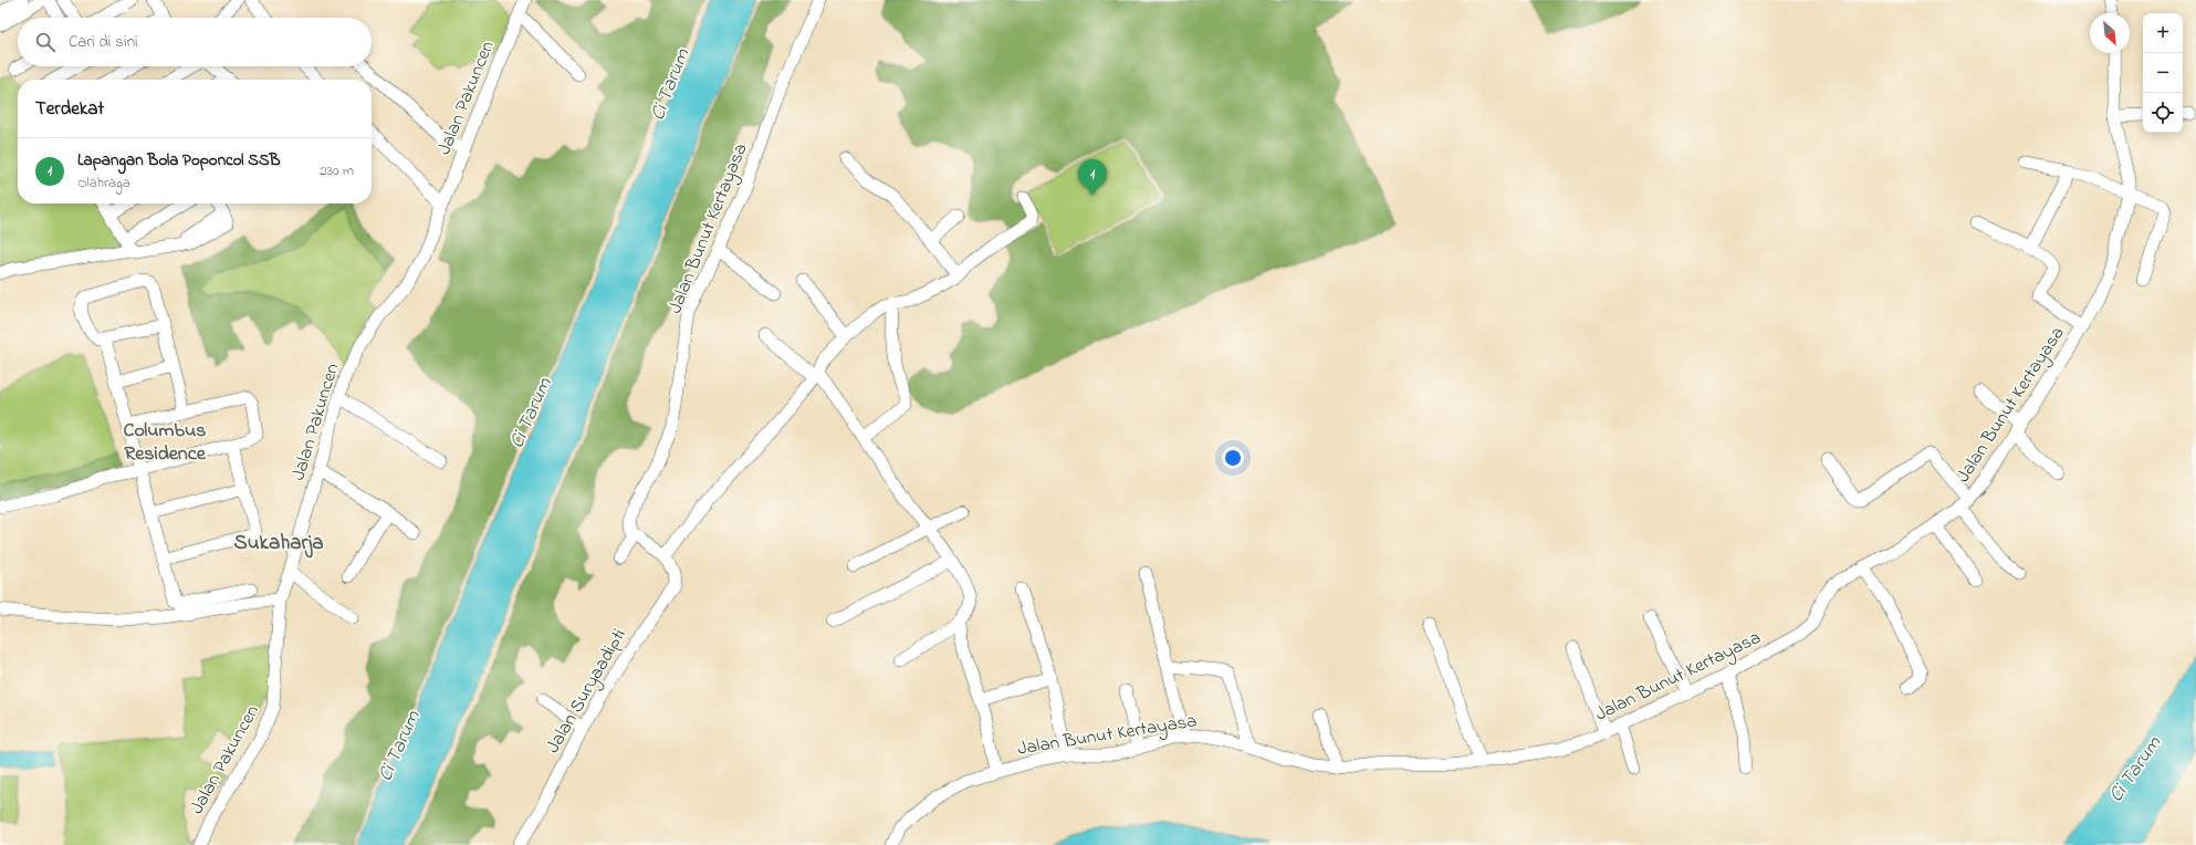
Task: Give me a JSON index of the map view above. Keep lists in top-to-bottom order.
{
  "streets": {
    "street": ["Jalan Pakuncen", "Jalan Bunut Kertayasa", "Jalan Suryaadipti"]
  },
  "districts": ["Columbus Residence", "Sukaharja"],
  "water": ["Ci Tarum"],
  "north": "bottom right",
  "page": {
    "map_buttons": ["+", "−"],
    "search": "Cari di sini",
    "heading": "Terdekat",
    "list": [
      {
        "mark": "1",
        "name": "Lapangan Bola Poponcol SSB",
        "note": "Olahraga",
        "value": "230 m"
      }
    ],
    "pins": "1"
  }
}
